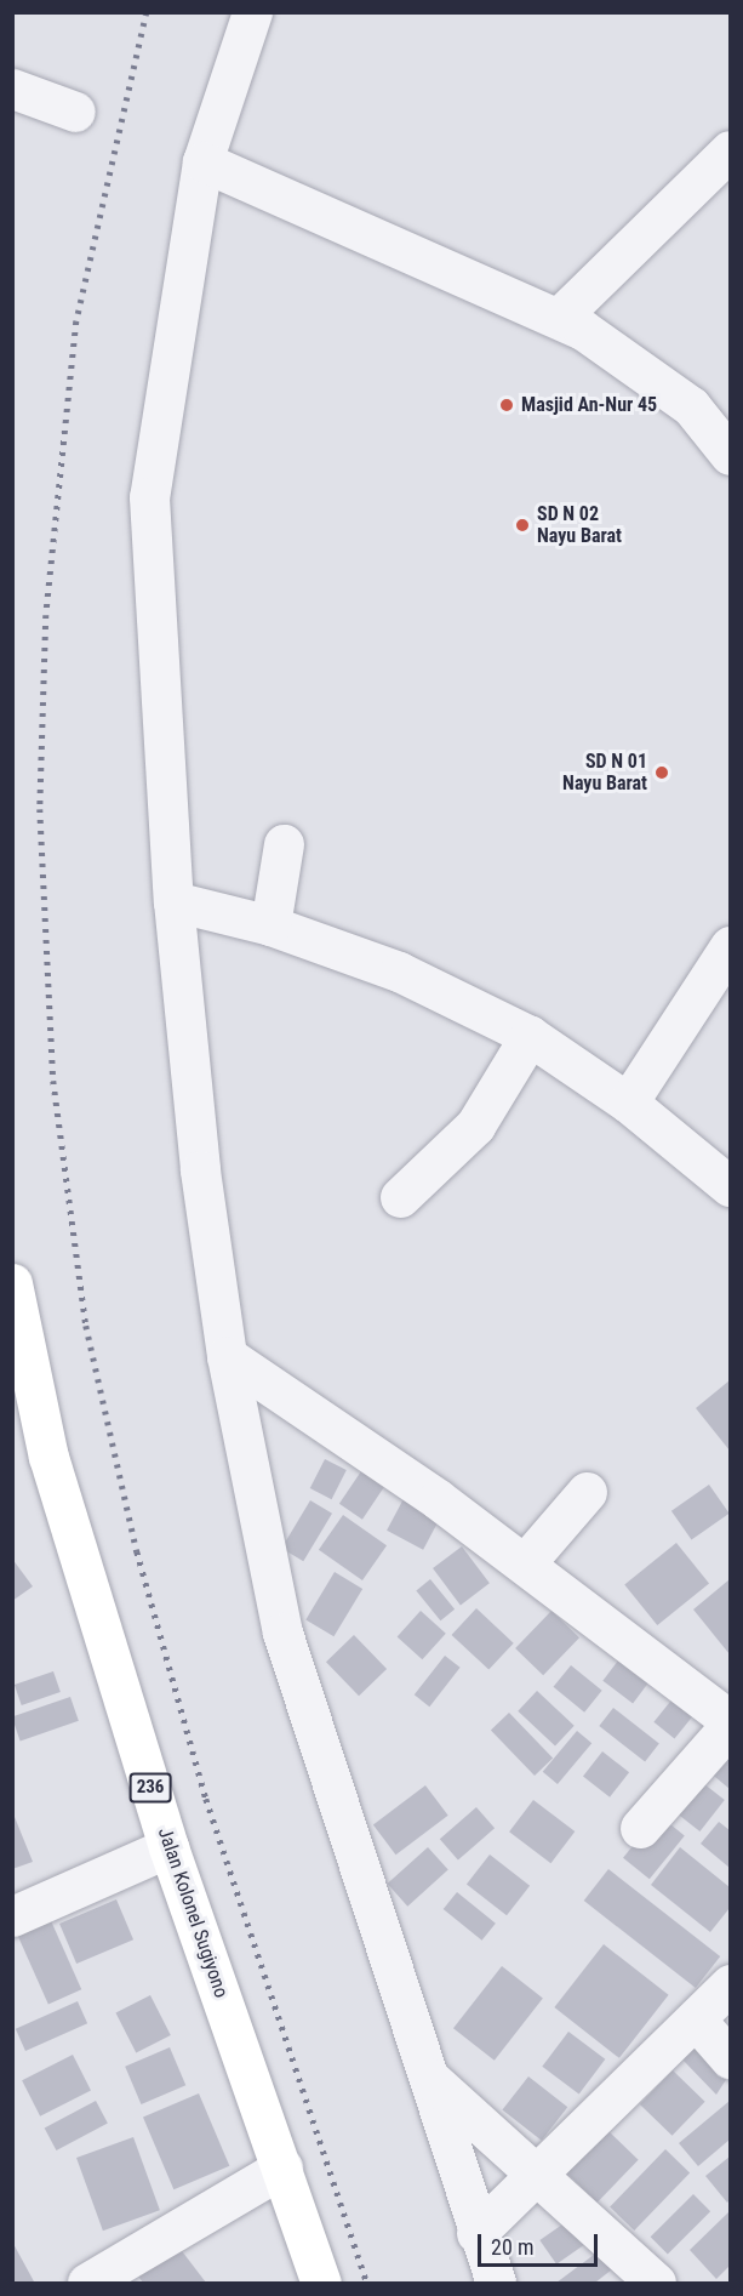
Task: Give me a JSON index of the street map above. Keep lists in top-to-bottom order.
{
  "streets": {
    "main road": ["236", "Jalan Kolonel Sugiyono"]
  },
  "places": ["Masjid An-Nur 45", "SD N 02 Nayu Barat", "SD N 01 Nayu Barat"],
  "scale_bar": "20 m"
}
